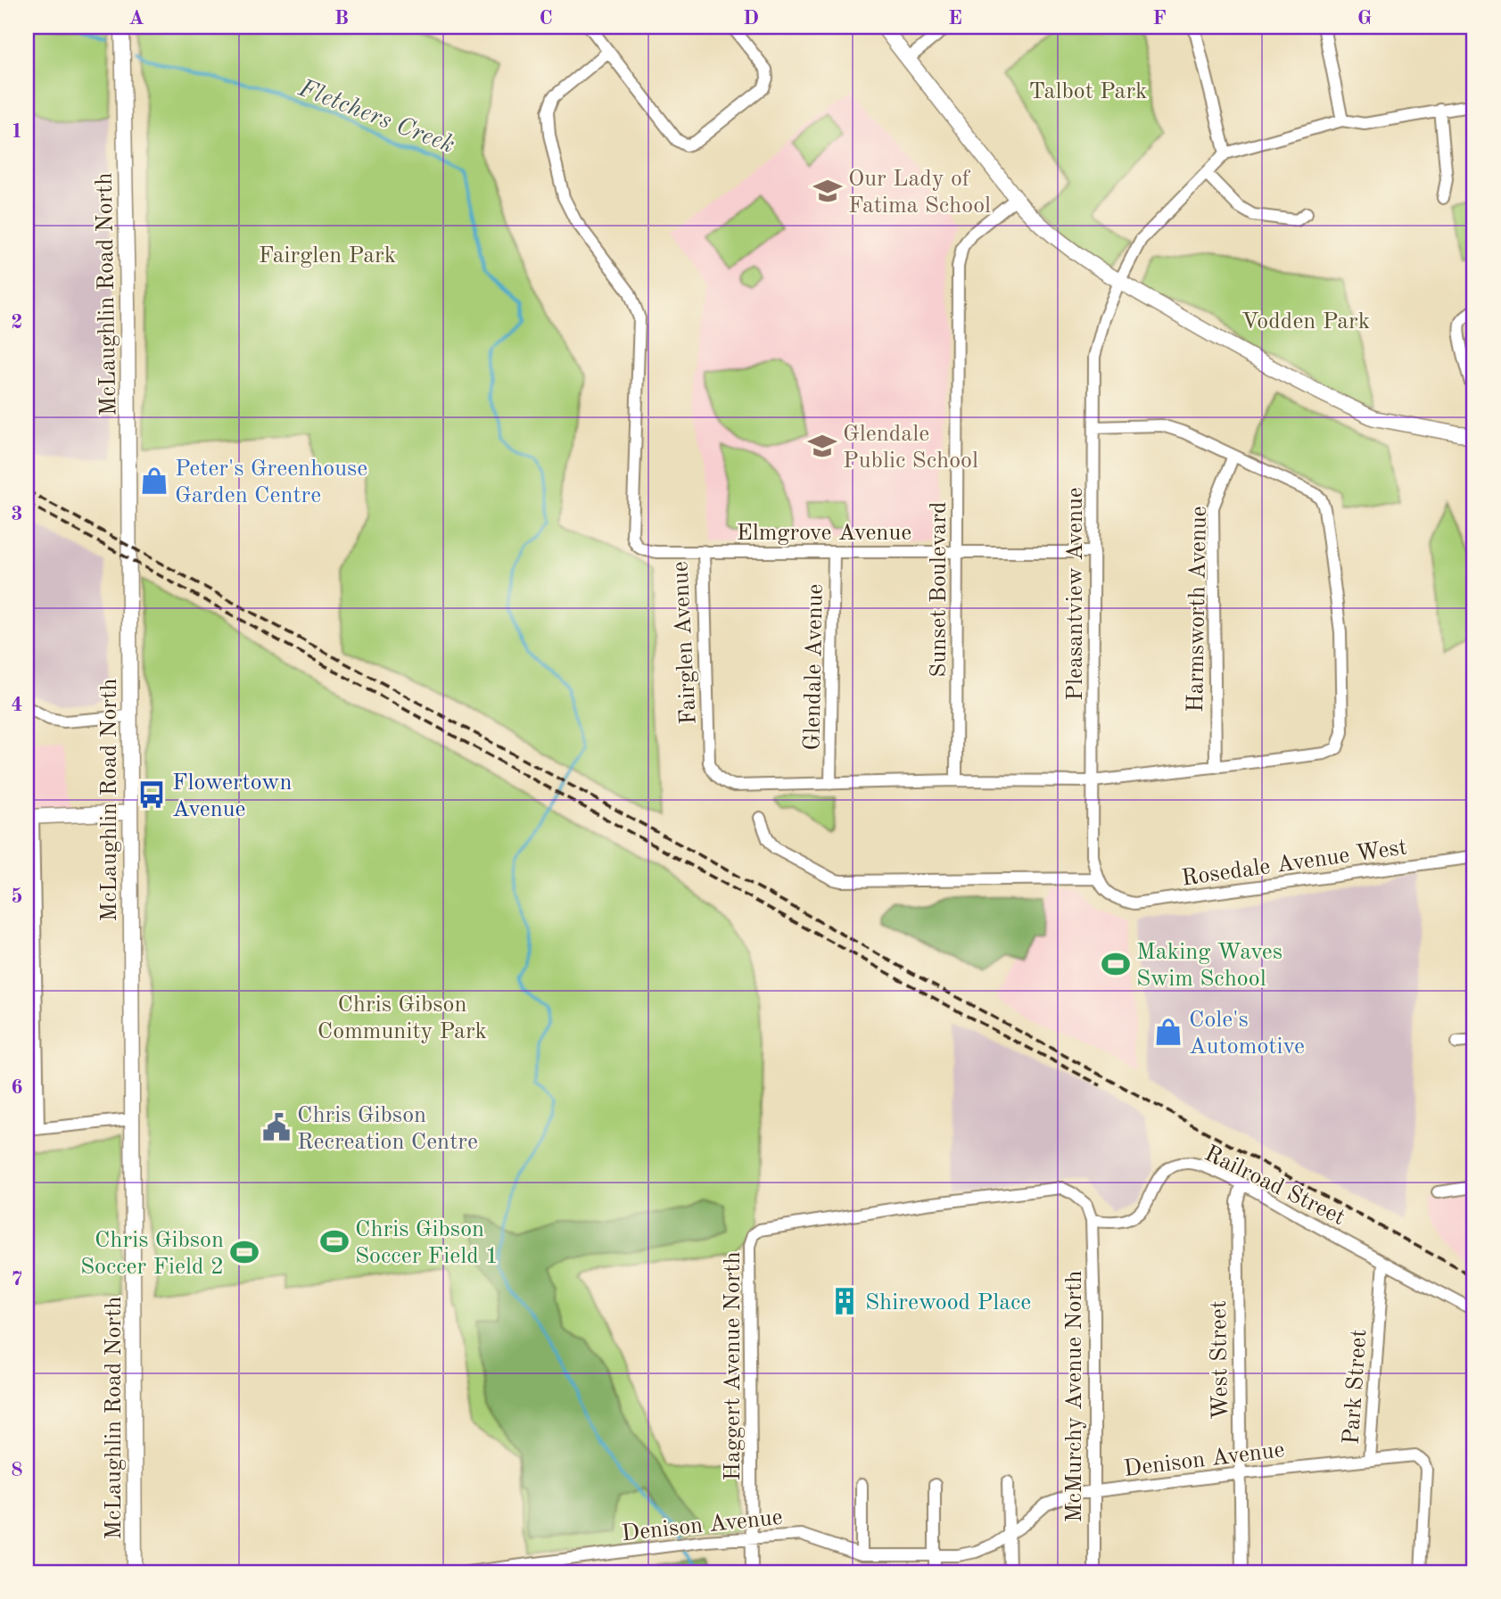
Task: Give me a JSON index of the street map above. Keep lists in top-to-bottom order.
{
  "streets": {
    "main road": ["McLaughlin Road North"],
    "street": [
      "Elmgrove Avenue",
      "Sunset Boulevard",
      "Pleasantview Avenue",
      "Harmsworth Avenue",
      "Fairglen Avenue",
      "Glendale Avenue",
      "Rosedale Avenue West",
      "Railroad Street",
      "West Street",
      "Haggert Avenue North",
      "Park Street",
      "McMurchy Avenue North",
      "Denison Avenue"
    ]
  },
  "crossings": [
    ["Elmgrove Avenue", "Sunset Boulevard"],
    ["Elmgrove Avenue", "Pleasantview Avenue"],
    ["Elmgrove Avenue", "Fairglen Avenue"],
    ["Elmgrove Avenue", "Glendale Avenue"],
    ["Sunset Boulevard", "Fairglen Avenue"],
    ["Pleasantview Avenue", "Fairglen Avenue"],
    ["Pleasantview Avenue", "Rosedale Avenue West"],
    ["Harmsworth Avenue", "Fairglen Avenue"],
    ["Fairglen Avenue", "Glendale Avenue"],
    ["Railroad Street", "West Street"],
    ["Railroad Street", "Haggert Avenue North"],
    ["Railroad Street", "Park Street"],
    ["Railroad Street", "McMurchy Avenue North"],
    ["West Street", "Denison Avenue"],
    ["Haggert Avenue North", "McMurchy Avenue North"],
    ["Haggert Avenue North", "Denison Avenue"],
    ["Park Street", "Denison Avenue"],
    ["McMurchy Avenue North", "Denison Avenue"]
  ],
  "water": ["Fletchers Creek"],
  "parks": [
    "Talbot Park",
    "Fairglen Park",
    "Vodden Park",
    "Chris Gibson Community Park"
  ],
  "places": {
    "school or university": ["Our Lady of Fatima School", "Glendale Public School"],
    "shop": ["Peter's Greenhouse Garden Centre", "Cole's Automotive"],
    "bus stop": ["Flowertown Avenue"],
    "sports": ["Making Waves Swim School", "Chris Gibson Soccer Field 1", "Chris Gibson Soccer Field 2"],
    "public building": ["Chris Gibson Recreation Centre"],
    "building": ["Shirewood Place"]
  },
  "grid": {
    "columns": [
      "A",
      "B",
      "C",
      "D",
      "E",
      "F",
      "G"
    ],
    "rows": [
      "1",
      "2",
      "3",
      "4",
      "5",
      "6",
      "7",
      "8"
    ]
  }
}
